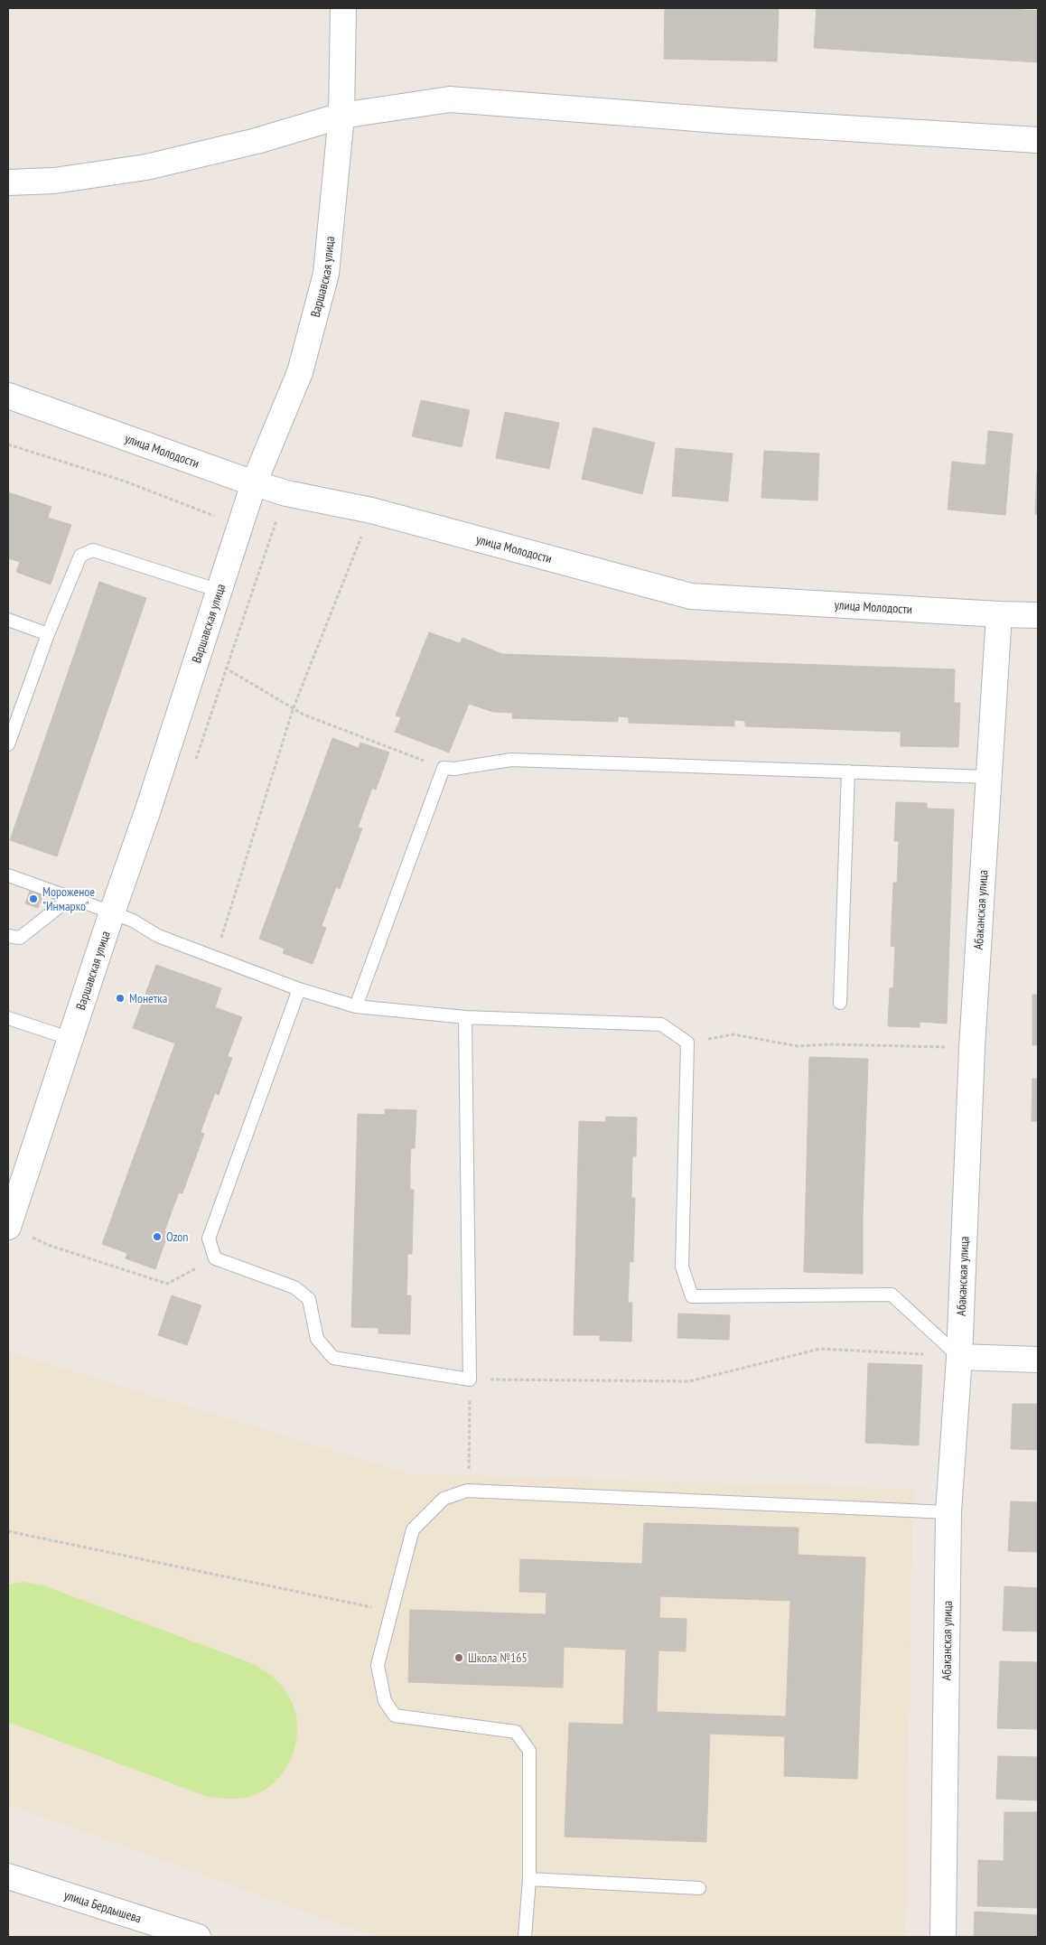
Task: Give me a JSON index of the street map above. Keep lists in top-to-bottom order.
{
  "streets": {
    "street": [
      "Варшавская улица",
      "улица Молодости",
      "Абаканская улица",
      "улица Бердышева"
    ]
  },
  "crossings": [
    ["Варшавская улица", "улица Молодости"],
    ["улица Молодости", "Абаканская улица"]
  ],
  "places": [
    "Мороженое \"Инмарко\"",
    "Монетка",
    "Ozon",
    "Школа №165"
  ]
}
